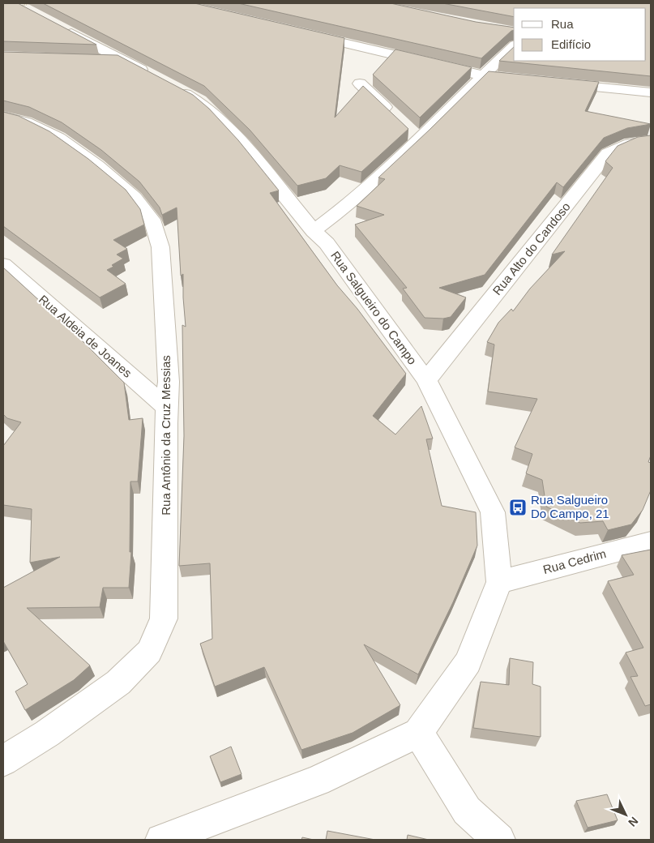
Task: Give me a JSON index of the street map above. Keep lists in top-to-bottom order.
{
  "streets": {
    "street": [
      "Rua Alto do Candoso",
      "Rua Salgueiro do Campo",
      "Rua Aldeia de Joanes",
      "Rua Antônio da Cruz Messias",
      "Rua Cedrim"
    ]
  },
  "crossings": [
    ["Rua Alto do Candoso", "Rua Salgueiro do Campo"],
    ["Rua Salgueiro do Campo", "Rua Cedrim"],
    ["Rua Aldeia de Joanes", "Rua Antônio da Cruz Messias"]
  ],
  "places": {
    "bus stop": ["Rua Salgueiro Do Campo, 21"]
  },
  "legend": ["Rua", "Edifício"],
  "north": "bottom right"
}
